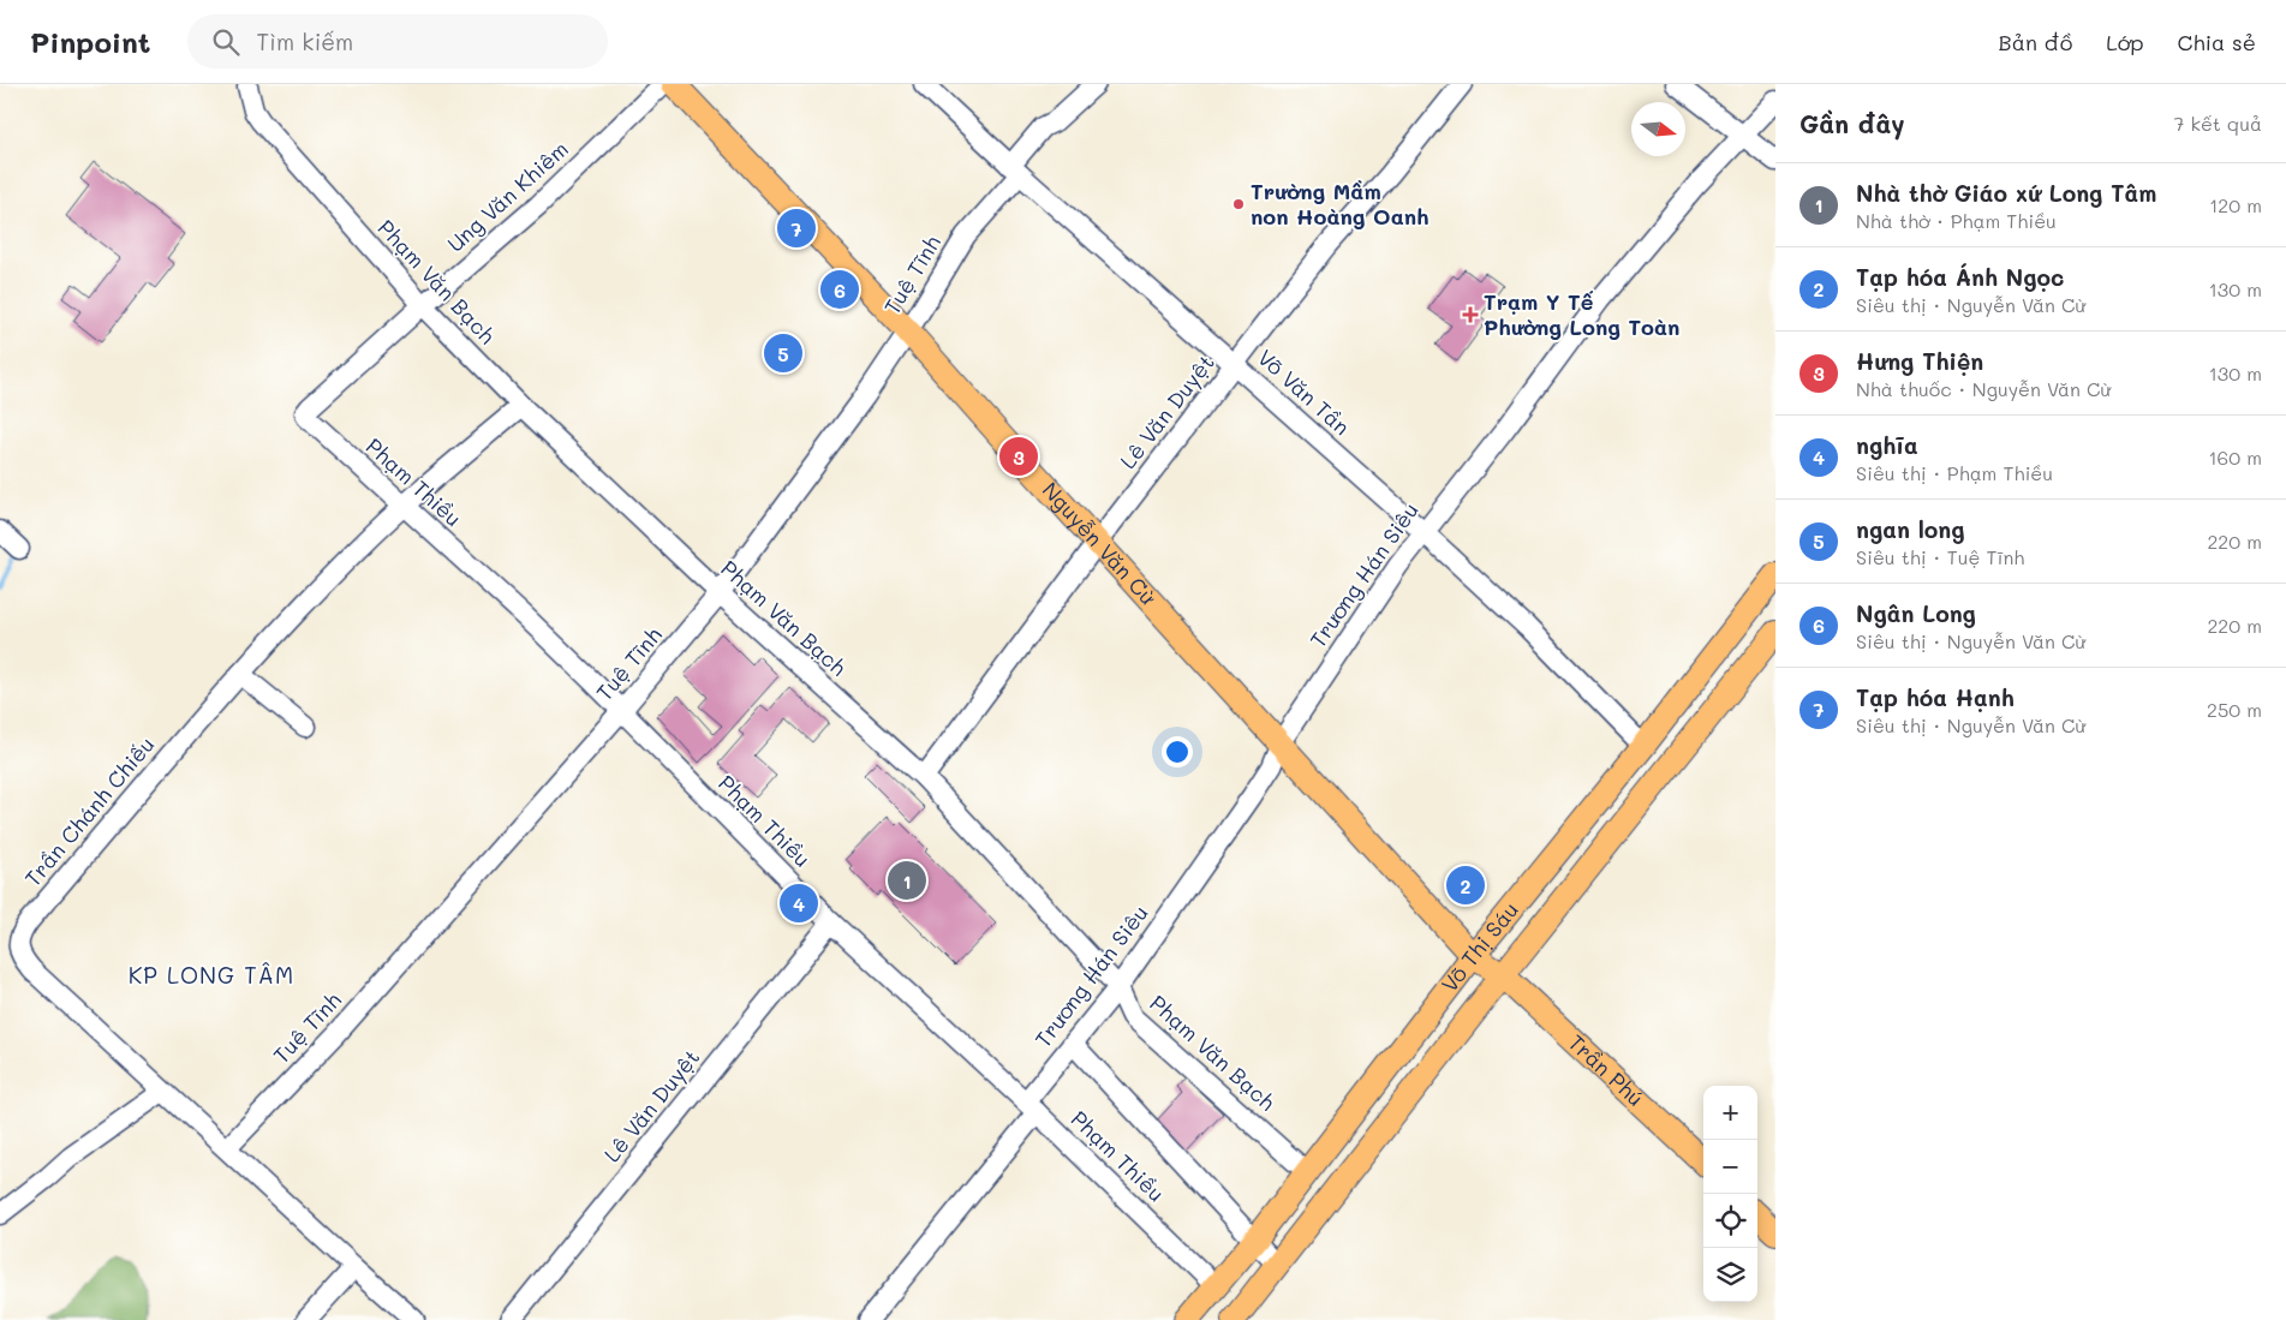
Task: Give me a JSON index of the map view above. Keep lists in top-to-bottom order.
{
  "streets": {
    "main road": ["Nguyễn Văn Cừ", "Võ Thị Sáu", "Trần Phú"],
    "street": [
      "Ung Văn Khiêm",
      "Tuệ Tĩnh",
      "Phạm Văn Bạch",
      "Võ Văn Tần",
      "Lê Văn Duyệt",
      "Phạm Thiều",
      "Trương Hán Siêu",
      "Trần Chánh Chiếu"
    ]
  },
  "crossings": [
    ["Ung Văn Khiêm", "Phạm Văn Bạch"],
    ["Ung Văn Khiêm", "Phạm Thiều"],
    ["Ung Văn Khiêm", "Nguyễn Văn Cừ"],
    ["Tuệ Tĩnh", "Phạm Văn Bạch"],
    ["Tuệ Tĩnh", "Võ Văn Tần"],
    ["Tuệ Tĩnh", "Phạm Thiều"],
    ["Tuệ Tĩnh", "Nguyễn Văn Cừ"],
    ["Tuệ Tĩnh", "Trần Chánh Chiếu"],
    ["Phạm Văn Bạch", "Lê Văn Duyệt"],
    ["Phạm Văn Bạch", "Trương Hán Siêu"],
    ["Phạm Văn Bạch", "Trần Chánh Chiếu"],
    ["Phạm Văn Bạch", "Võ Thị Sáu"],
    ["Võ Văn Tần", "Lê Văn Duyệt"],
    ["Võ Văn Tần", "Trương Hán Siêu"],
    ["Võ Văn Tần", "Võ Thị Sáu"],
    ["Lê Văn Duyệt", "Phạm Thiều"],
    ["Lê Văn Duyệt", "Nguyễn Văn Cừ"],
    ["Phạm Thiều", "Trương Hán Siêu"],
    ["Phạm Thiều", "Trần Chánh Chiếu"],
    ["Phạm Thiều", "Võ Thị Sáu"],
    ["Nguyễn Văn Cừ", "Trương Hán Siêu"],
    ["Nguyễn Văn Cừ", "Võ Thị Sáu"],
    ["Nguyễn Văn Cừ", "Trần Phú"],
    ["Võ Thị Sáu", "Trần Phú"]
  ],
  "districts": ["KP LONG TÂM"],
  "places": {
    "other": ["Trường Mầm non Hoàng Oanh"],
    "health": ["Trạm Y Tế Phường Long Toàn"]
  },
  "north": "right",
  "page": {
    "header": "Pinpoint",
    "search": "Tìm kiếm",
    "nav": ["Bản đồ", "Lớp", "Chia sẻ"],
    "heading": ["Gần đây", "7 kết quả"],
    "list": [
      {
        "mark": "1",
        "name": "Nhà thờ Giáo xứ Long Tâm",
        "note": "Nhà thờ · Phạm Thiều",
        "value": "120 m"
      },
      {
        "mark": "2",
        "name": "Tạp hóa Ánh Ngọc",
        "note": "Siêu thị · Nguyễn Văn Cừ",
        "value": "130 m"
      },
      {
        "mark": "3",
        "name": "Hưng Thiện",
        "note": "Nhà thuốc · Nguyễn Văn Cừ",
        "value": "130 m"
      },
      {
        "mark": "4",
        "name": "nghĩa",
        "note": "Siêu thị · Phạm Thiều",
        "value": "160 m"
      },
      {
        "mark": "5",
        "name": "ngan long",
        "note": "Siêu thị · Tuệ Tĩnh",
        "value": "220 m"
      },
      {
        "mark": "6",
        "name": "Ngân Long",
        "note": "Siêu thị · Nguyễn Văn Cừ",
        "value": "220 m"
      },
      {
        "mark": "7",
        "name": "Tạp hóa Hạnh",
        "note": "Siêu thị · Nguyễn Văn Cừ",
        "value": "250 m"
      }
    ],
    "pins": [
      "7",
      "6",
      "5",
      "3",
      "1",
      "2",
      "4"
    ],
    "map_buttons": ["+", "−"]
  }
}
